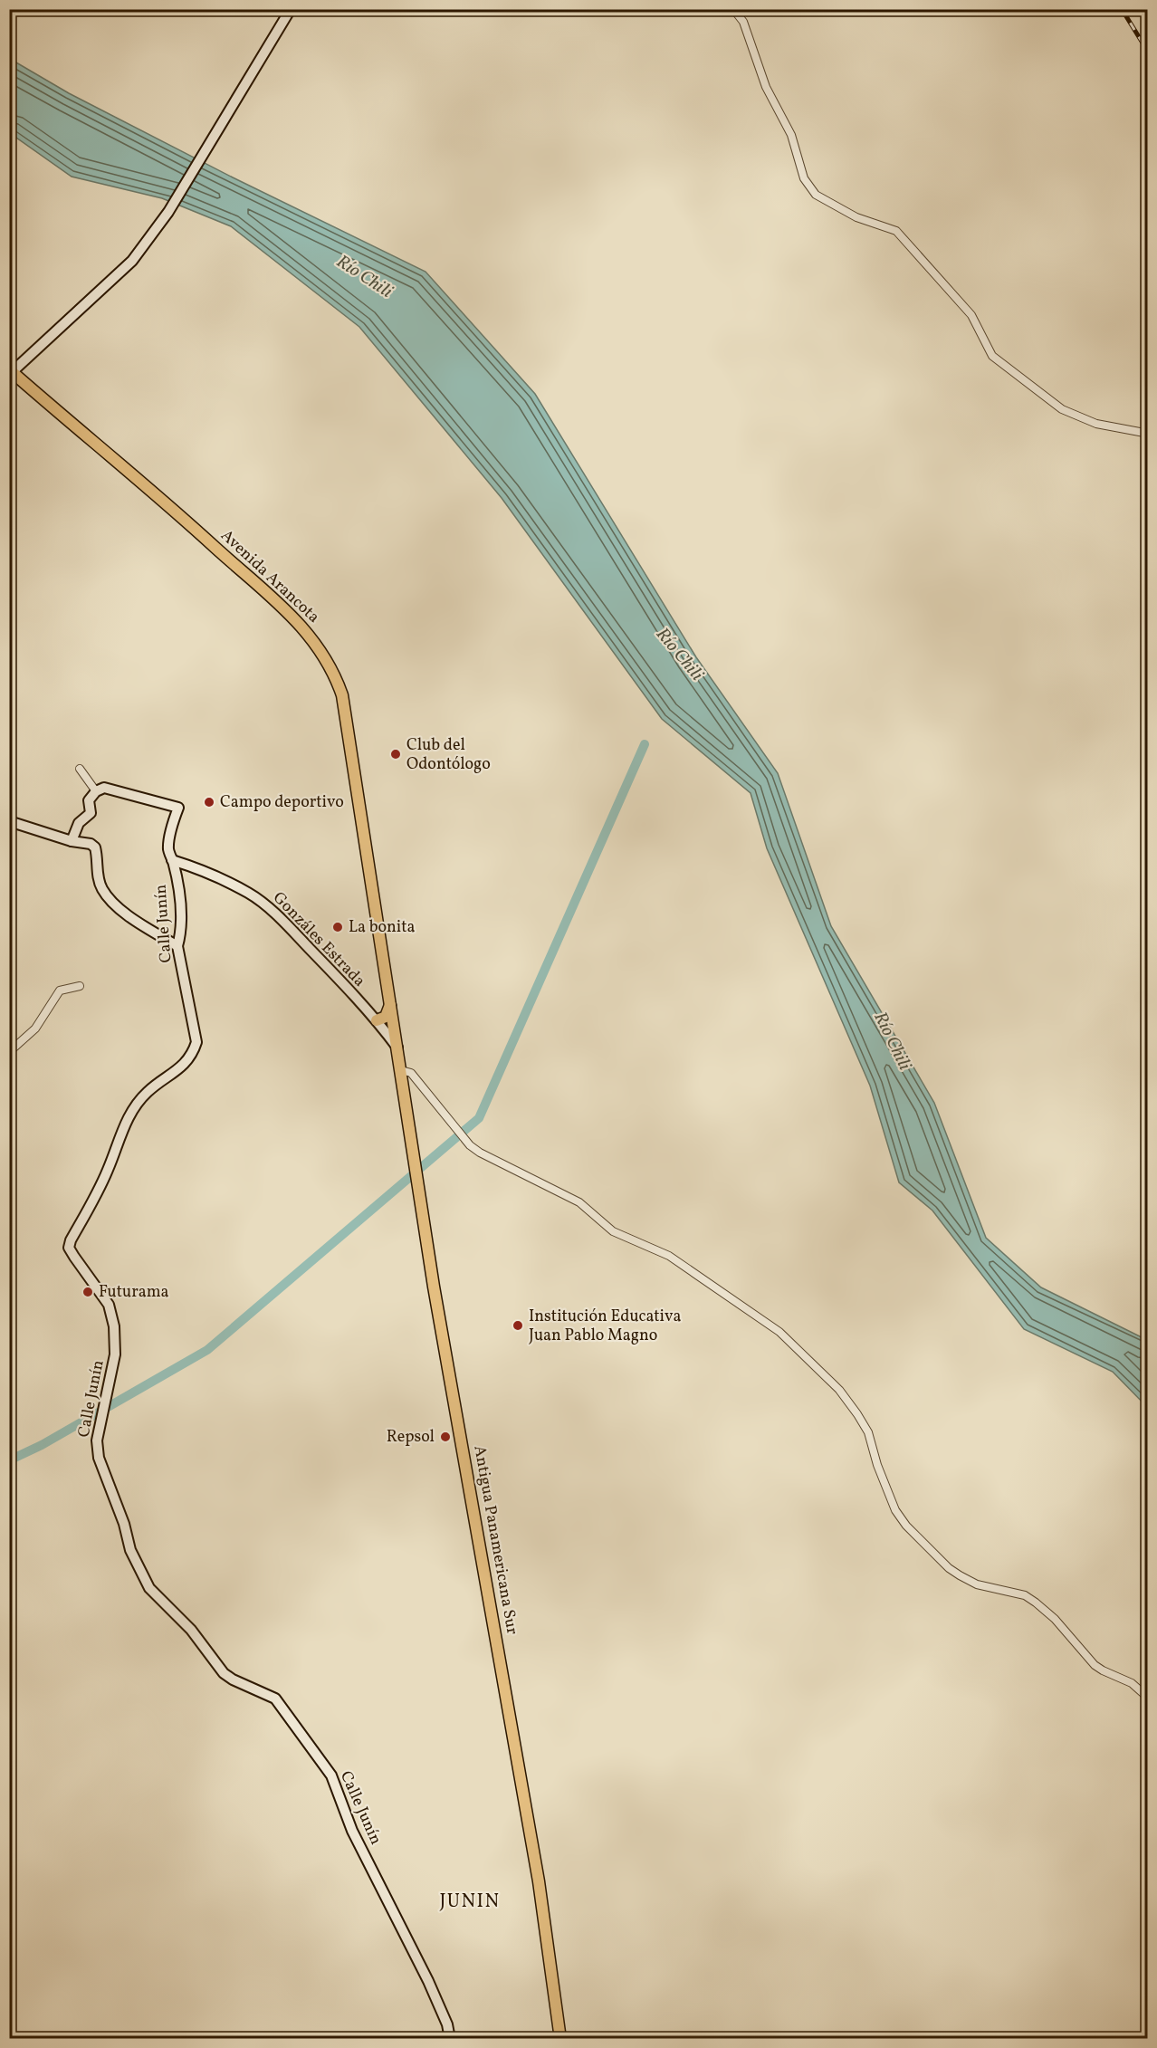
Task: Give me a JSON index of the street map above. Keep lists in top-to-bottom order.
{
  "streets": {
    "main road": ["Avenida Arancota", "Antigua Panamericana Sur"],
    "street": ["Calle Junín", "Gonzáles Estrada"]
  },
  "crossings": [
    ["Avenida Arancota", "Gonzáles Estrada"],
    ["Avenida Arancota", "Antigua Panamericana Sur"],
    ["Calle Junín", "Gonzáles Estrada"],
    ["Gonzáles Estrada", "Antigua Panamericana Sur"]
  ],
  "districts": ["JUNIN"],
  "water": ["Río Chili"],
  "places": [
    "Club del Odontólogo",
    "Campo deportivo",
    "La bonita",
    "Futurama",
    "Institución Educativa Juan Pablo Magno",
    "Repsol"
  ]
}
